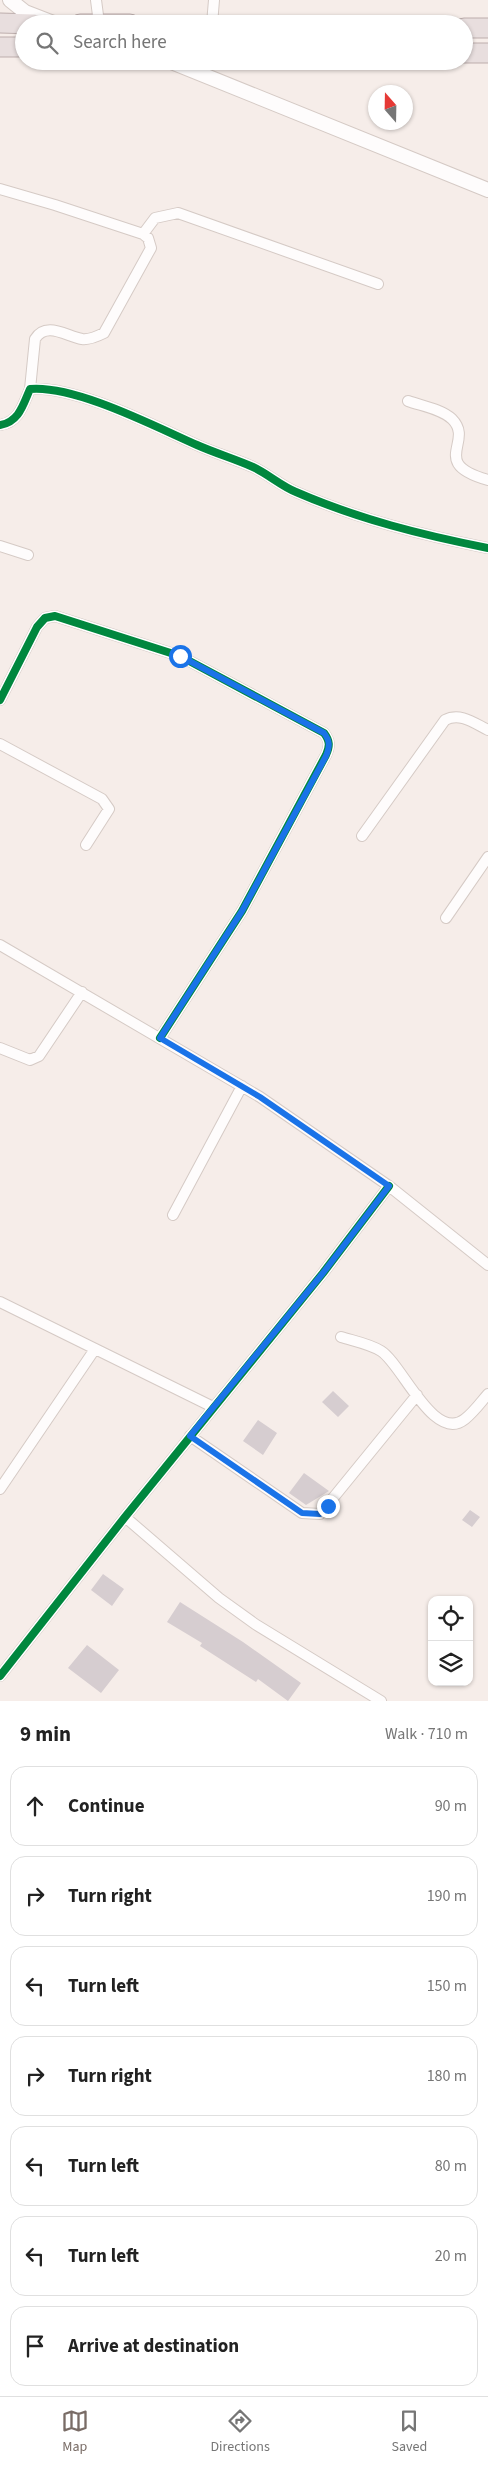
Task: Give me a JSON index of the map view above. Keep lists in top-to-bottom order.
{
  "north": "top",
  "page": {
    "search": "Search here",
    "heading": ["9 min", "Walk · 710 m"],
    "list": [
      ["Continue", "90 m"],
      ["Turn right", "190 m"],
      ["Turn left", "150 m"],
      ["Turn right", "180 m"],
      ["Turn left", "80 m"],
      ["Turn left", "20 m"],
      "Arrive at destination"
    ],
    "nav": ["Map", "Directions", "Saved"]
  }
}
